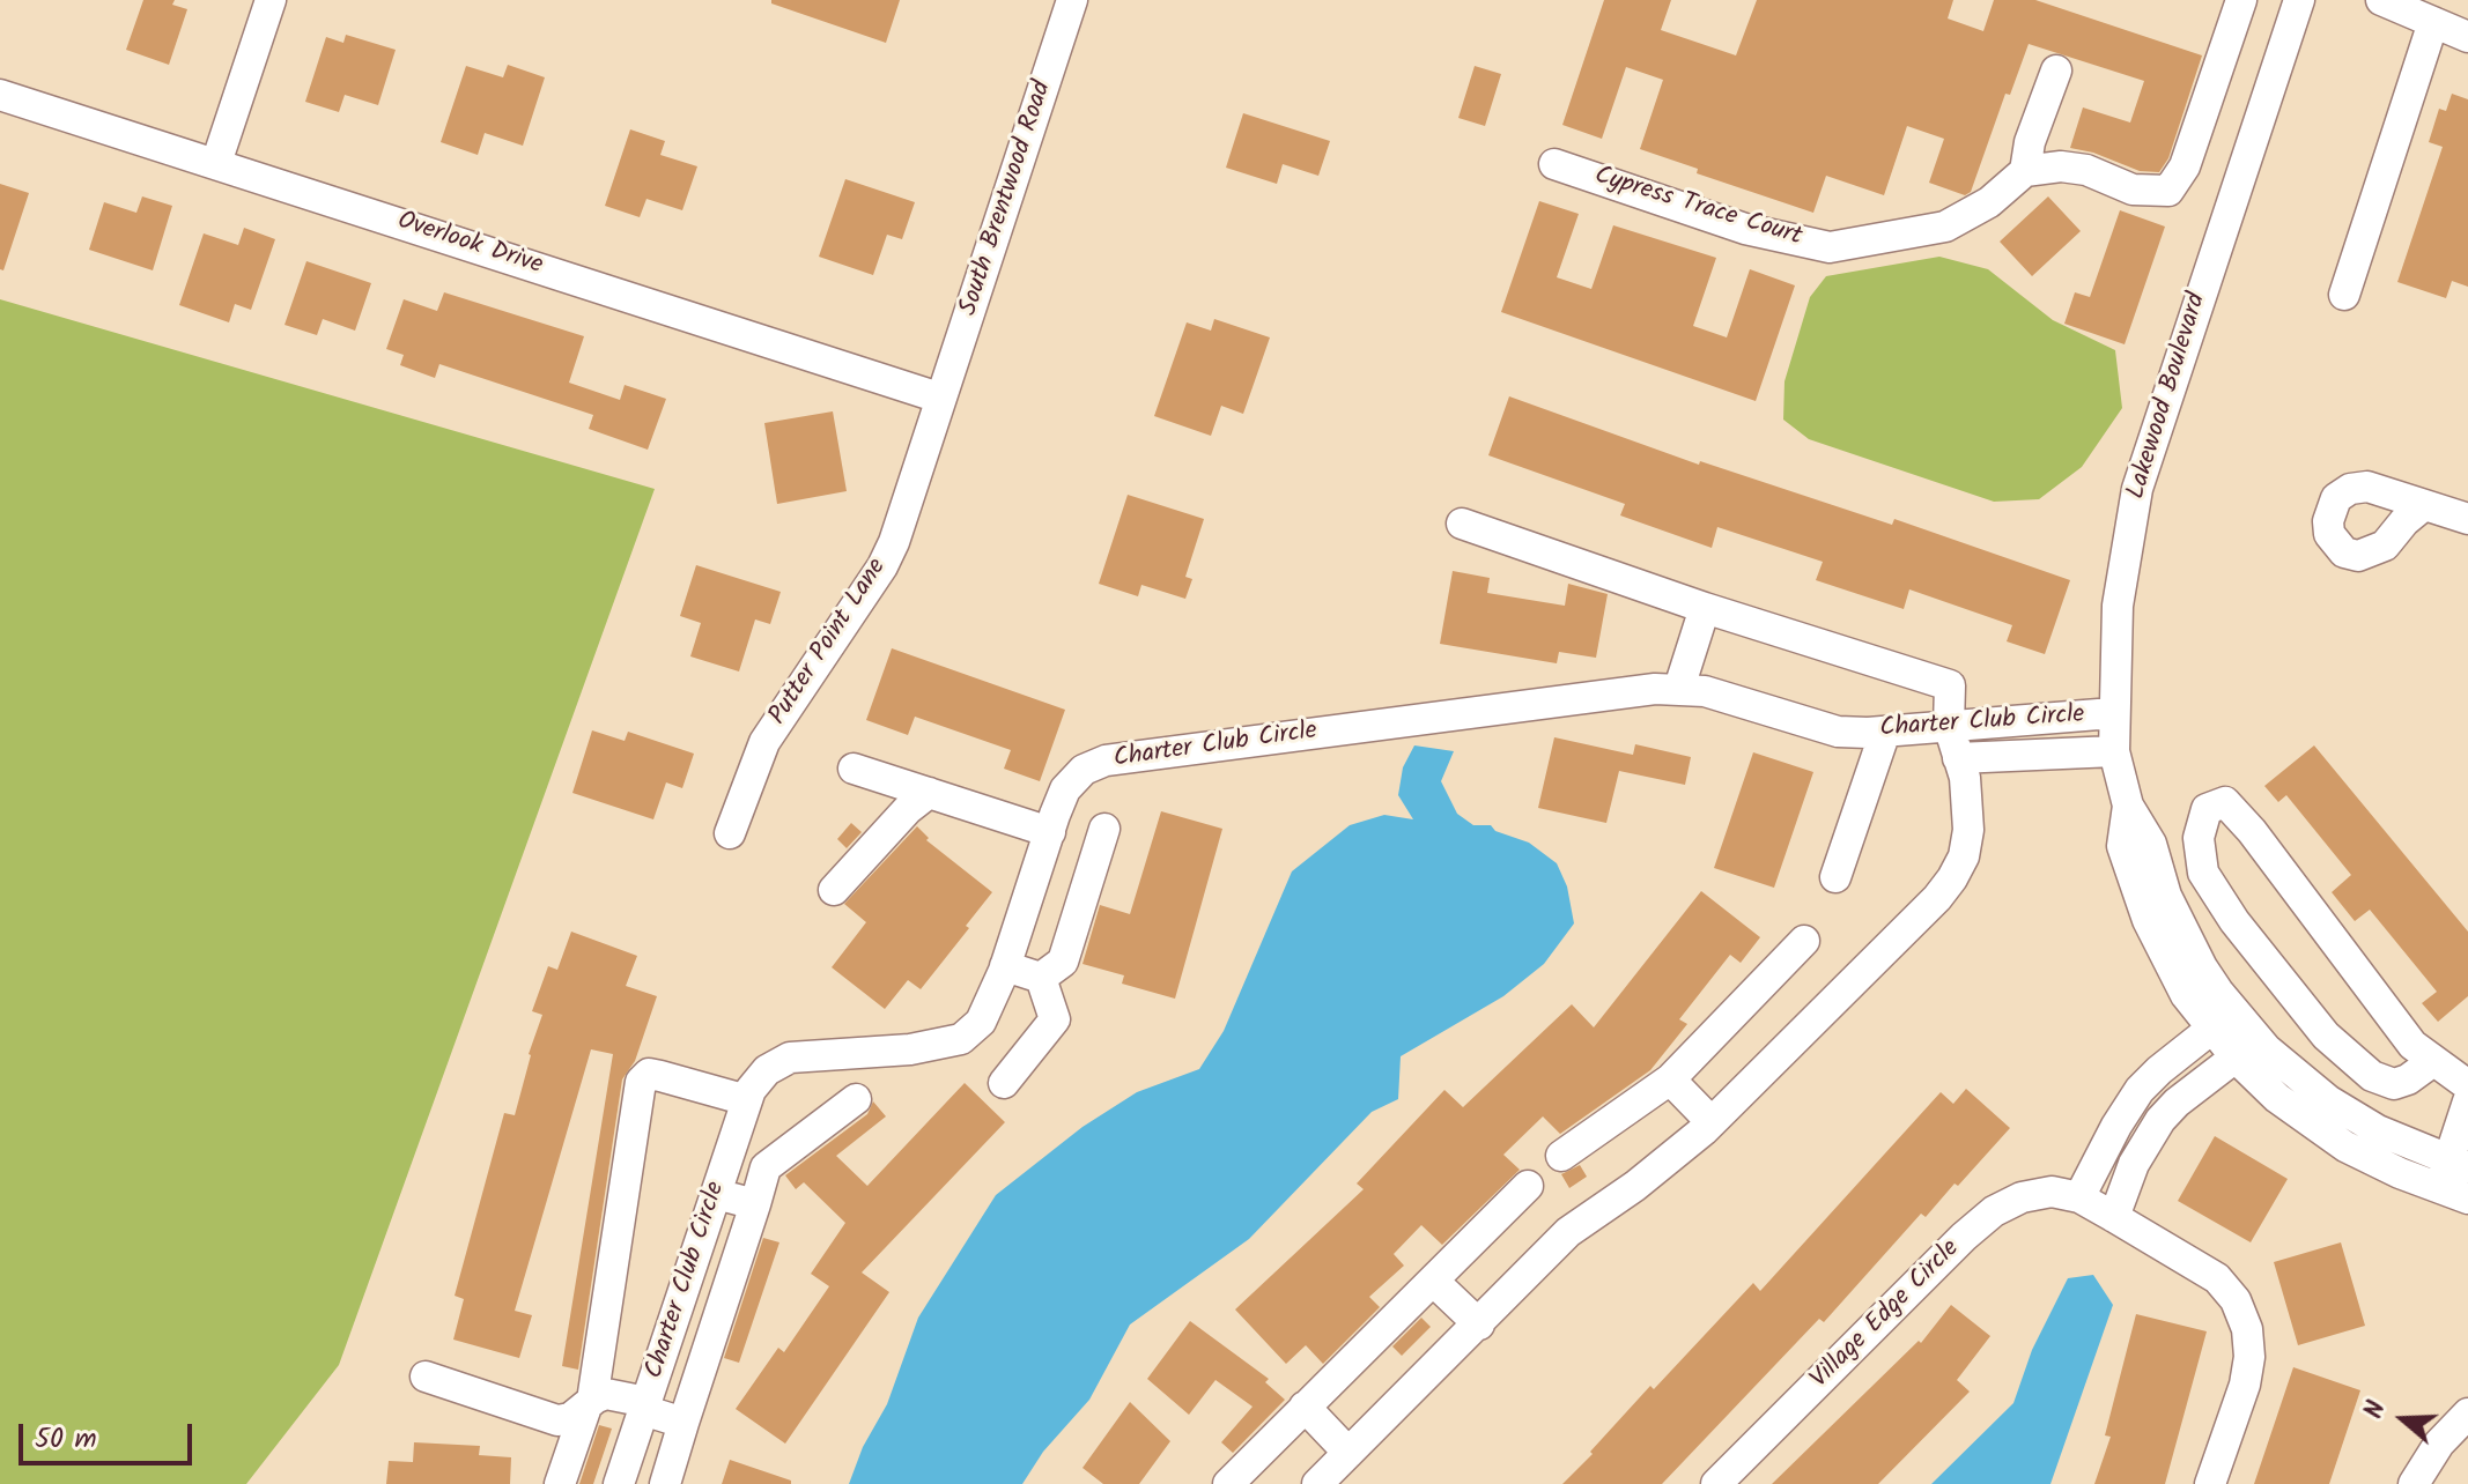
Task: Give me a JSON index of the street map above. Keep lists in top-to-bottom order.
{
  "streets": {
    "street": [
      "South Brentwood Road",
      "Cypress Trace Court",
      "Overlook Drive",
      "Lakewood Boulevard",
      "Putter Point Lane",
      "Charter Club Circle",
      "Village Edge Circle"
    ]
  },
  "crossings": [
    ["South Brentwood Road", "Overlook Drive"],
    ["South Brentwood Road", "Putter Point Lane"],
    ["Overlook Drive", "Putter Point Lane"],
    ["Lakewood Boulevard", "Charter Club Circle"]
  ],
  "scale_bar": "50 m",
  "north": "left"
}
